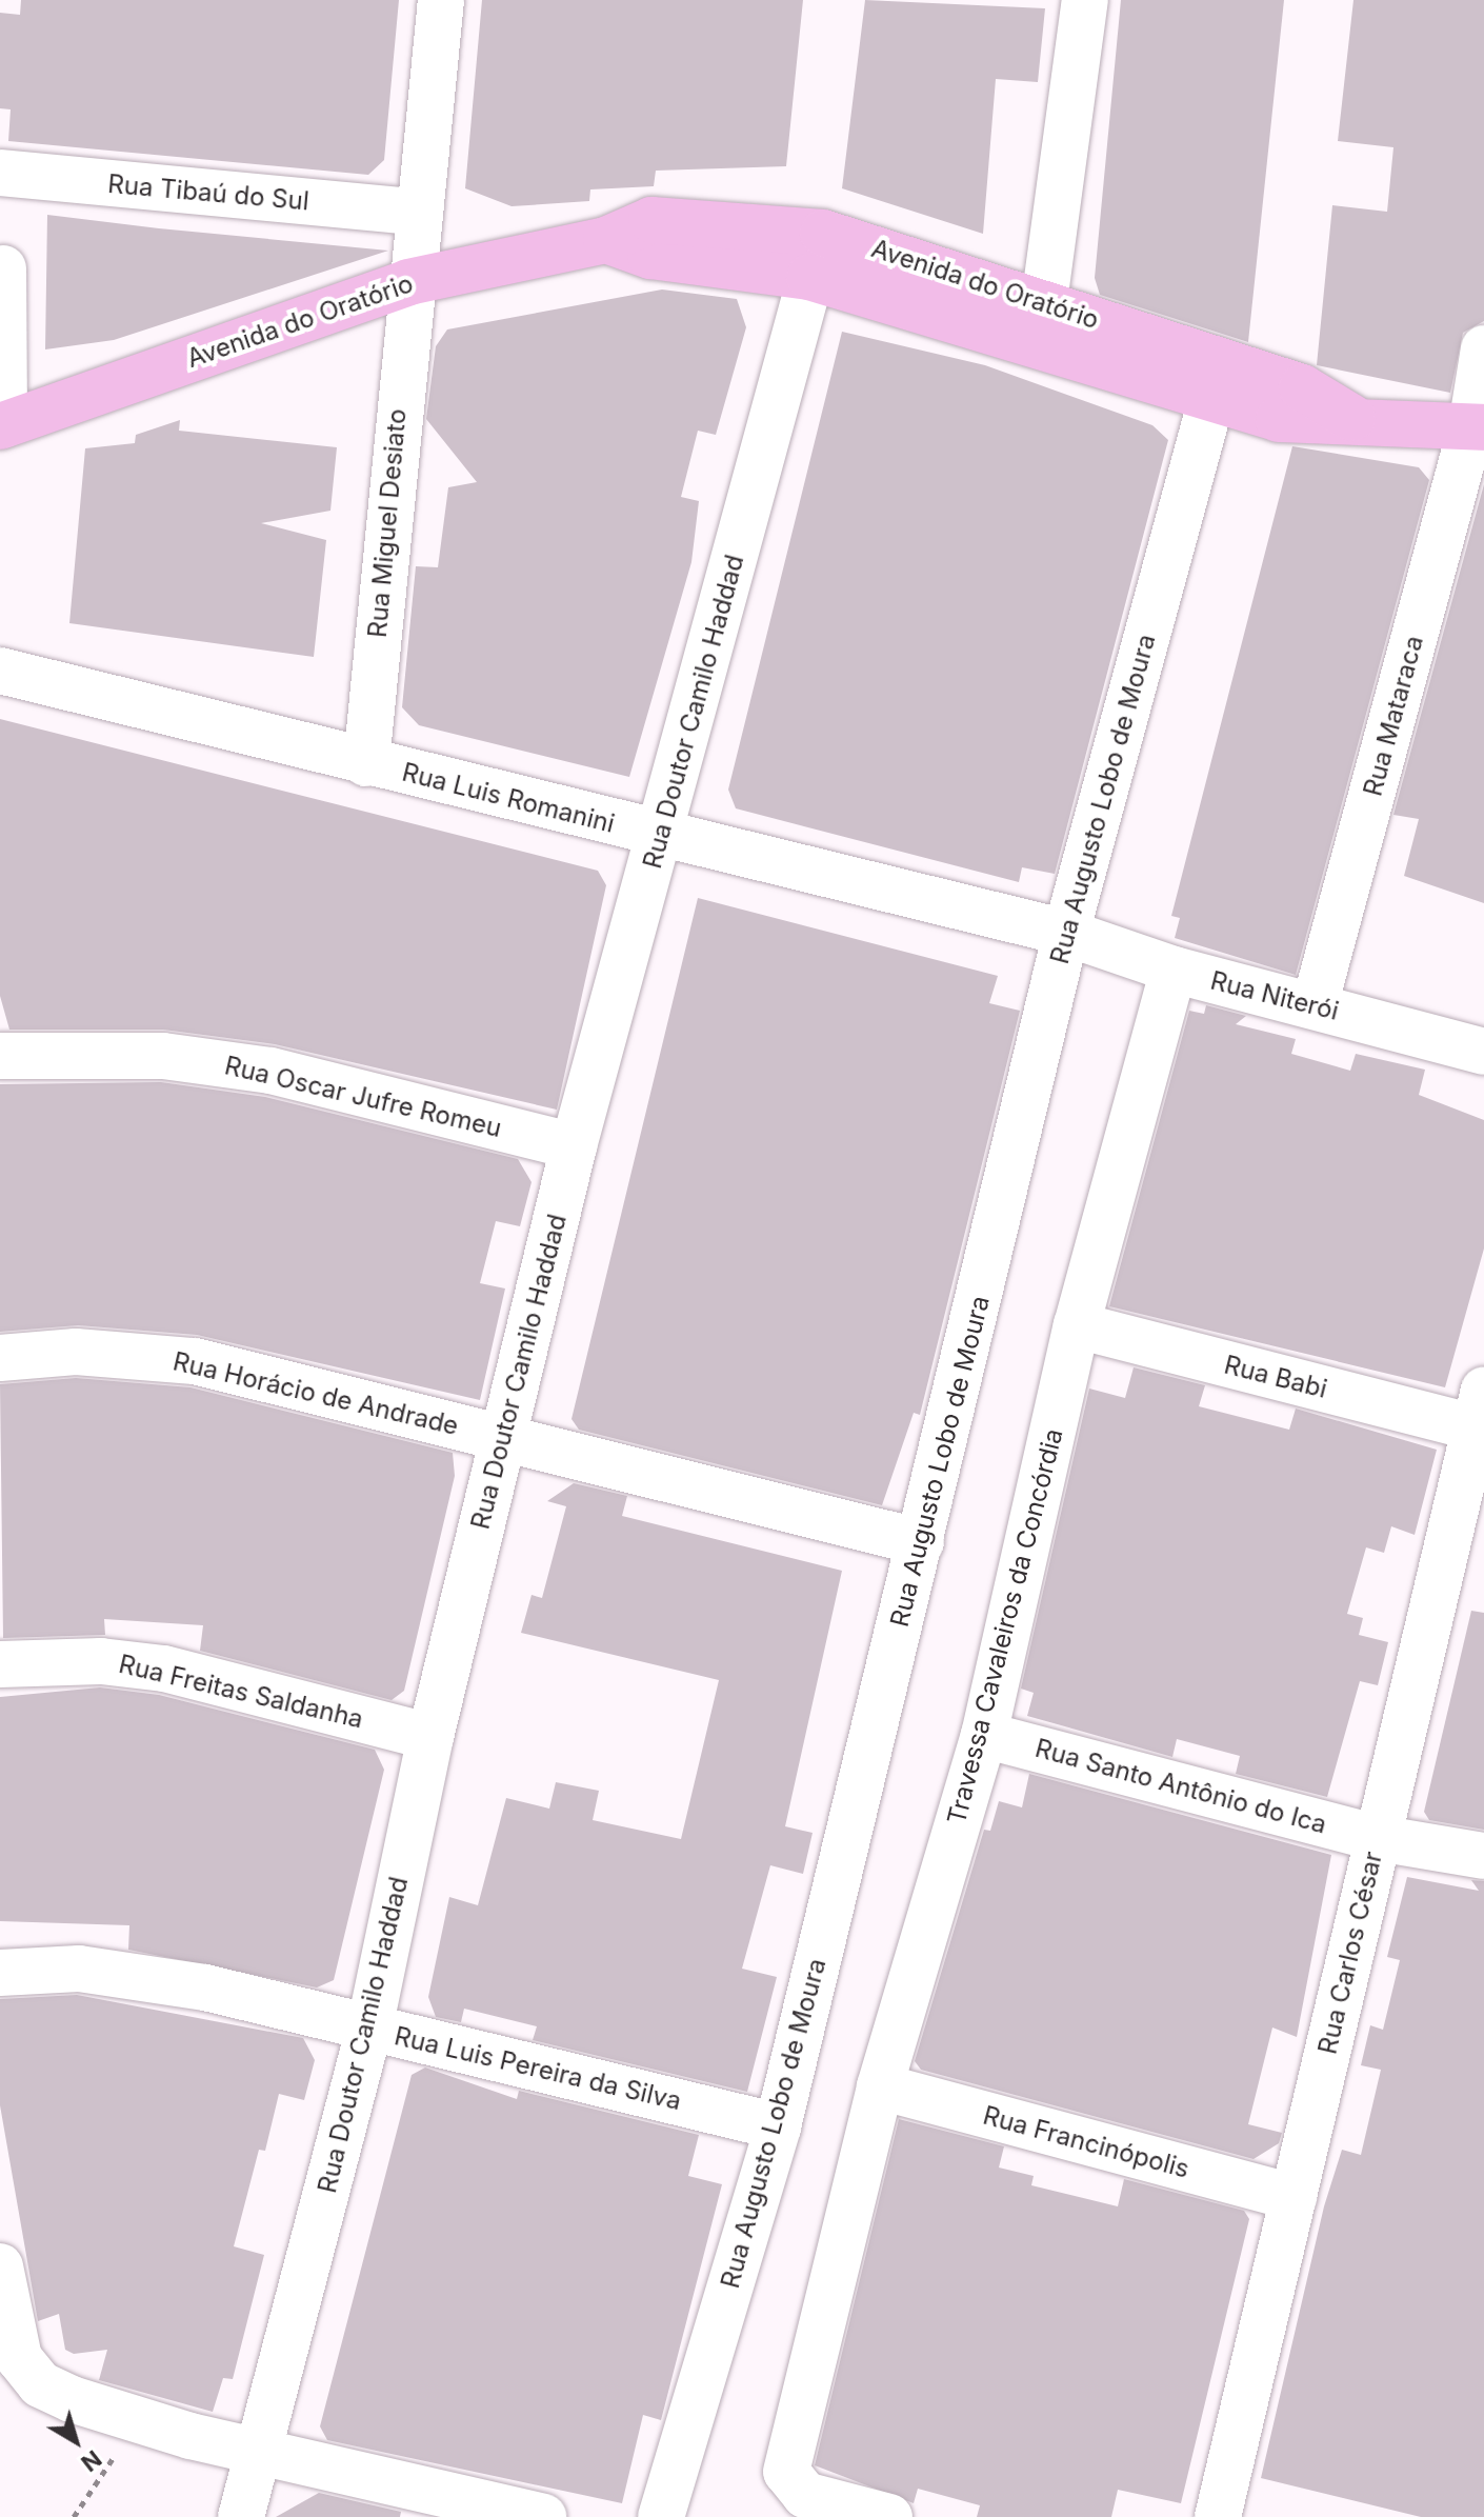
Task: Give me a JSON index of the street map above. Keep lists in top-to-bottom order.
{
  "streets": {
    "main road": ["Avenida do Oratório"],
    "street": [
      "Rua Tibaú do Sul",
      "Rua Miguel Desiato",
      "Rua Doutor Camilo Haddad",
      "Rua Mataraca",
      "Rua Luis Romanini",
      "Rua Augusto Lobo de Moura",
      "Rua Niterói",
      "Rua Oscar Jufre Romeu",
      "Rua Babi",
      "Rua Horácio de Andrade",
      "Travessa Cavaleiros da Concórdia",
      "Rua Freitas Saldanha",
      "Rua Santo Antônio do Ica",
      "Rua Carlos César",
      "Rua Luis Pereira da Silva",
      "Rua Francinópolis"
    ]
  },
  "crossings": [
    ["Rua Tibaú do Sul", "Rua Miguel Desiato"],
    ["Avenida do Oratório", "Rua Miguel Desiato"],
    ["Avenida do Oratório", "Rua Doutor Camilo Haddad"],
    ["Avenida do Oratório", "Rua Mataraca"],
    ["Avenida do Oratório", "Rua Augusto Lobo de Moura"],
    ["Rua Miguel Desiato", "Rua Luis Romanini"],
    ["Rua Doutor Camilo Haddad", "Rua Luis Romanini"],
    ["Rua Doutor Camilo Haddad", "Rua Oscar Jufre Romeu"],
    ["Rua Doutor Camilo Haddad", "Rua Horácio de Andrade"],
    ["Rua Doutor Camilo Haddad", "Rua Freitas Saldanha"],
    ["Rua Doutor Camilo Haddad", "Rua Luis Pereira da Silva"],
    ["Rua Mataraca", "Rua Niterói"],
    ["Rua Luis Romanini", "Rua Augusto Lobo de Moura"],
    ["Rua Luis Romanini", "Rua Niterói"],
    ["Rua Augusto Lobo de Moura", "Rua Niterói"],
    ["Rua Augusto Lobo de Moura", "Rua Horácio de Andrade"],
    ["Rua Augusto Lobo de Moura", "Rua Luis Pereira da Silva"],
    ["Rua Niterói", "Travessa Cavaleiros da Concórdia"],
    ["Rua Babi", "Travessa Cavaleiros da Concórdia"],
    ["Rua Babi", "Rua Carlos César"],
    ["Travessa Cavaleiros da Concórdia", "Rua Santo Antônio do Ica"],
    ["Travessa Cavaleiros da Concórdia", "Rua Francinópolis"],
    ["Rua Santo Antônio do Ica", "Rua Carlos César"],
    ["Rua Carlos César", "Rua Francinópolis"]
  ],
  "north": "bottom right"
}
